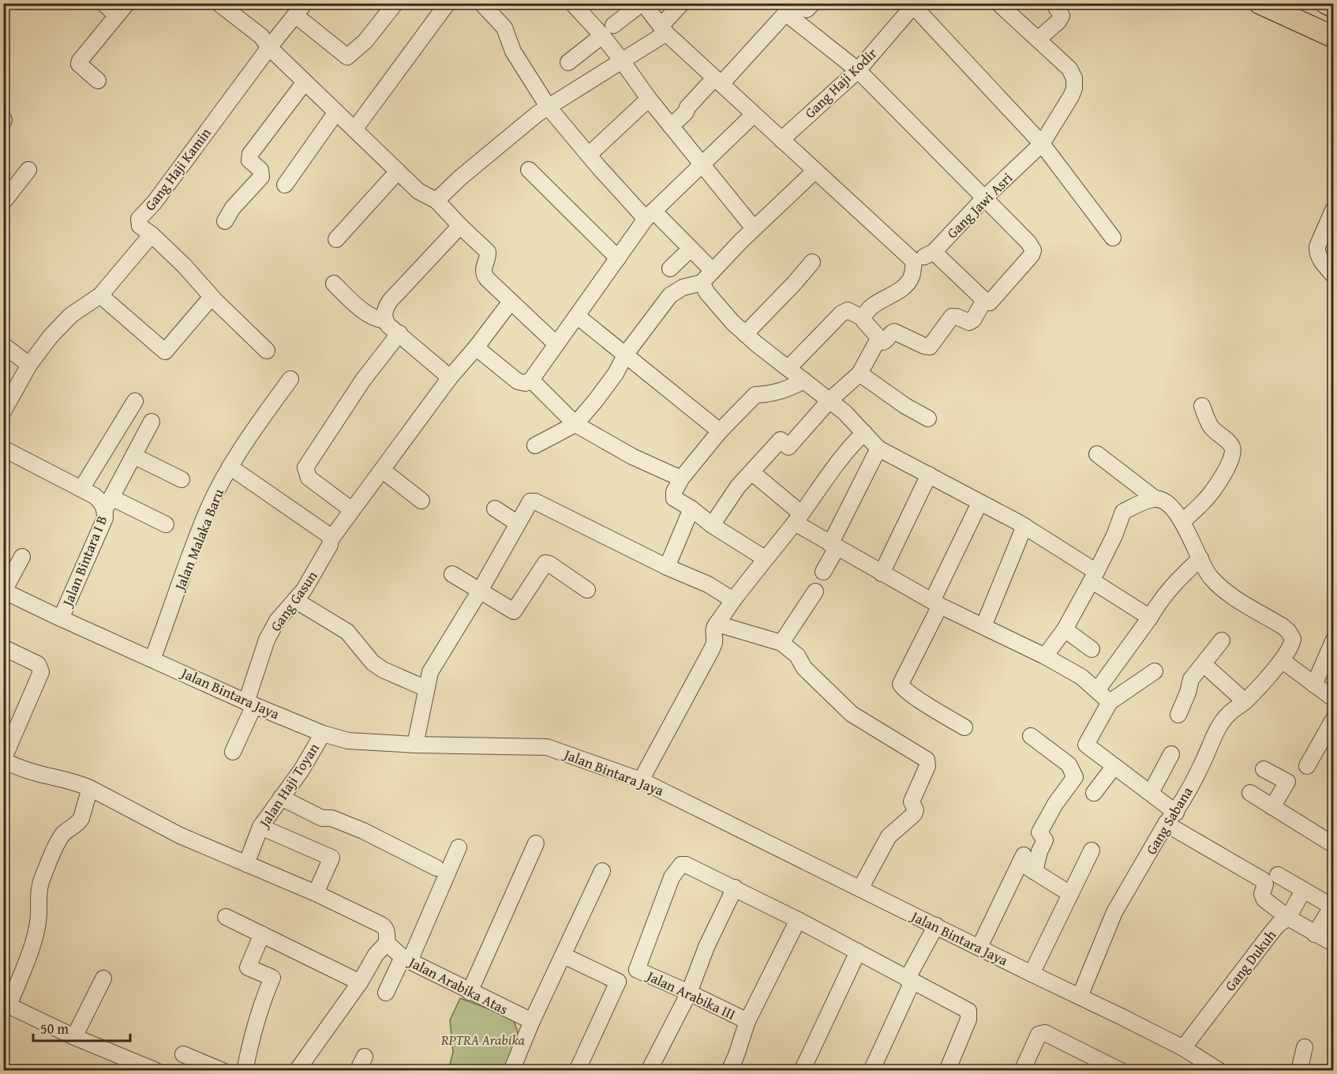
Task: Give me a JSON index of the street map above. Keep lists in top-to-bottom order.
{
  "streets": {
    "street": [
      "Gang Haji Kodir",
      "Gang Haji Kamin",
      "Gang Jawi Asri",
      "Jalan Malaka Baru",
      "Jalan Bintara I B",
      "Gang Gasun",
      "Jalan Bintara Jaya",
      "Jalan Haji Toyan",
      "Gang Sabana",
      "Gang Dukuh",
      "Jalan Arabika Atas",
      "Jalan Arabika III"
    ]
  },
  "crossings": [
    ["Jalan Malaka Baru", "Jalan Bintara Jaya"],
    ["Jalan Bintara I B", "Jalan Bintara Jaya"],
    ["Gang Gasun", "Jalan Bintara Jaya"],
    ["Jalan Bintara Jaya", "Jalan Haji Toyan"],
    ["Jalan Bintara Jaya", "Gang Sabana"],
    ["Jalan Bintara Jaya", "Gang Dukuh"],
    ["Jalan Haji Toyan", "Jalan Arabika Atas"]
  ],
  "parks": ["RPTRA Arabika"],
  "scale_bar": "50 m"
}
